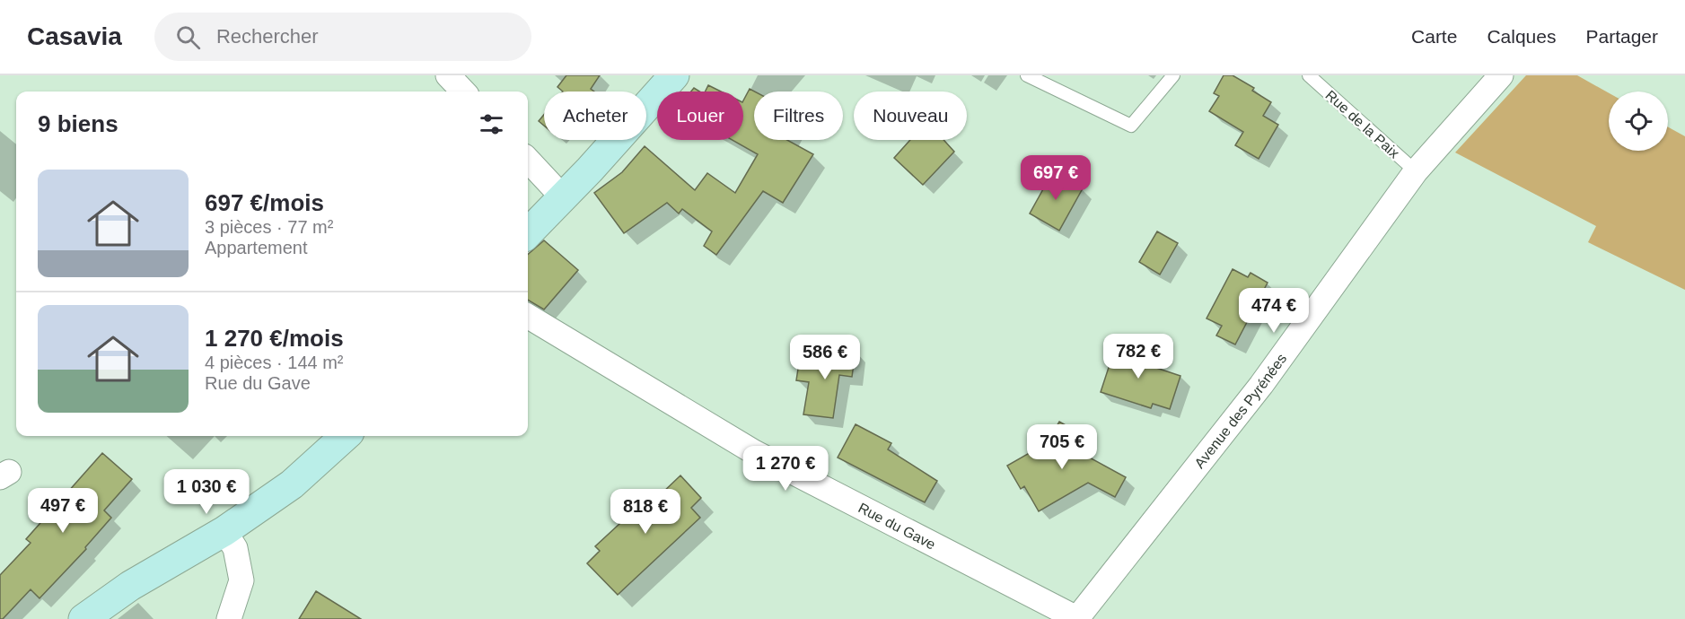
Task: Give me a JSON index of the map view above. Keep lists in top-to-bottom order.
{
  "streets": {
    "street": ["Avenue des Pyrénées", "Rue du Gave"],
    "lane": ["Rue de la Paix"]
  },
  "crossings": [
    ["Rue de la Paix", "Avenue des Pyrénées"],
    ["Avenue des Pyrénées", "Rue du Gave"]
  ],
  "page": {
    "header": "Casavia",
    "search": "Rechercher",
    "nav": ["Carte", "Calques", "Partager"],
    "chip": [
      "Acheter",
      "Louer",
      "Filtres",
      "Nouveau"
    ],
    "heading": "9 biens",
    "price": [
      "697 €",
      "474 €",
      "782 €",
      "586 €",
      "705 €",
      "1 270 €",
      "1 030 €",
      "497 €",
      "818 €"
    ],
    "list": [
      {
        "name": "697 €/mois",
        "note": "3 pièces · 77 m² · Appartement"
      },
      {
        "name": "1 270 €/mois",
        "note": "4 pièces · 144 m² · Rue du Gave"
      }
    ]
  }
}
